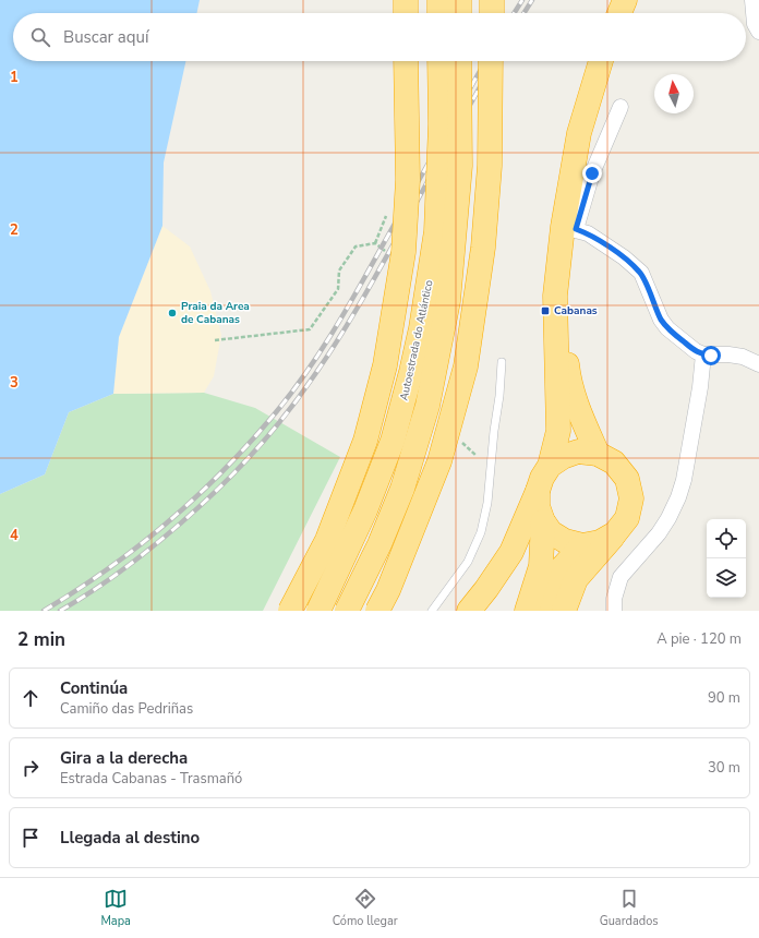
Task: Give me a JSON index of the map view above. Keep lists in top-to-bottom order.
{
  "streets": {
    "highway": ["Autoestrada do Atlántico"]
  },
  "places": {
    "transit": ["Cabanas"],
    "other": ["Praia da Area de Cabanas"]
  },
  "north": "top",
  "page": {
    "search": "Buscar aquí",
    "heading": ["2 min", "A pie · 120 m"],
    "list": [
      ["Continúa", "Camiño das Pedriñas", "90 m"],
      ["Gira a la derecha", "Estrada Cabanas - Trasmañó", "30 m"],
      "Llegada al destino"
    ],
    "nav": ["Mapa", "Cómo llegar", "Guardados"]
  },
  "grid": {
    "rows": [
      "1",
      "2",
      "3",
      "4"
    ]
  }
}
